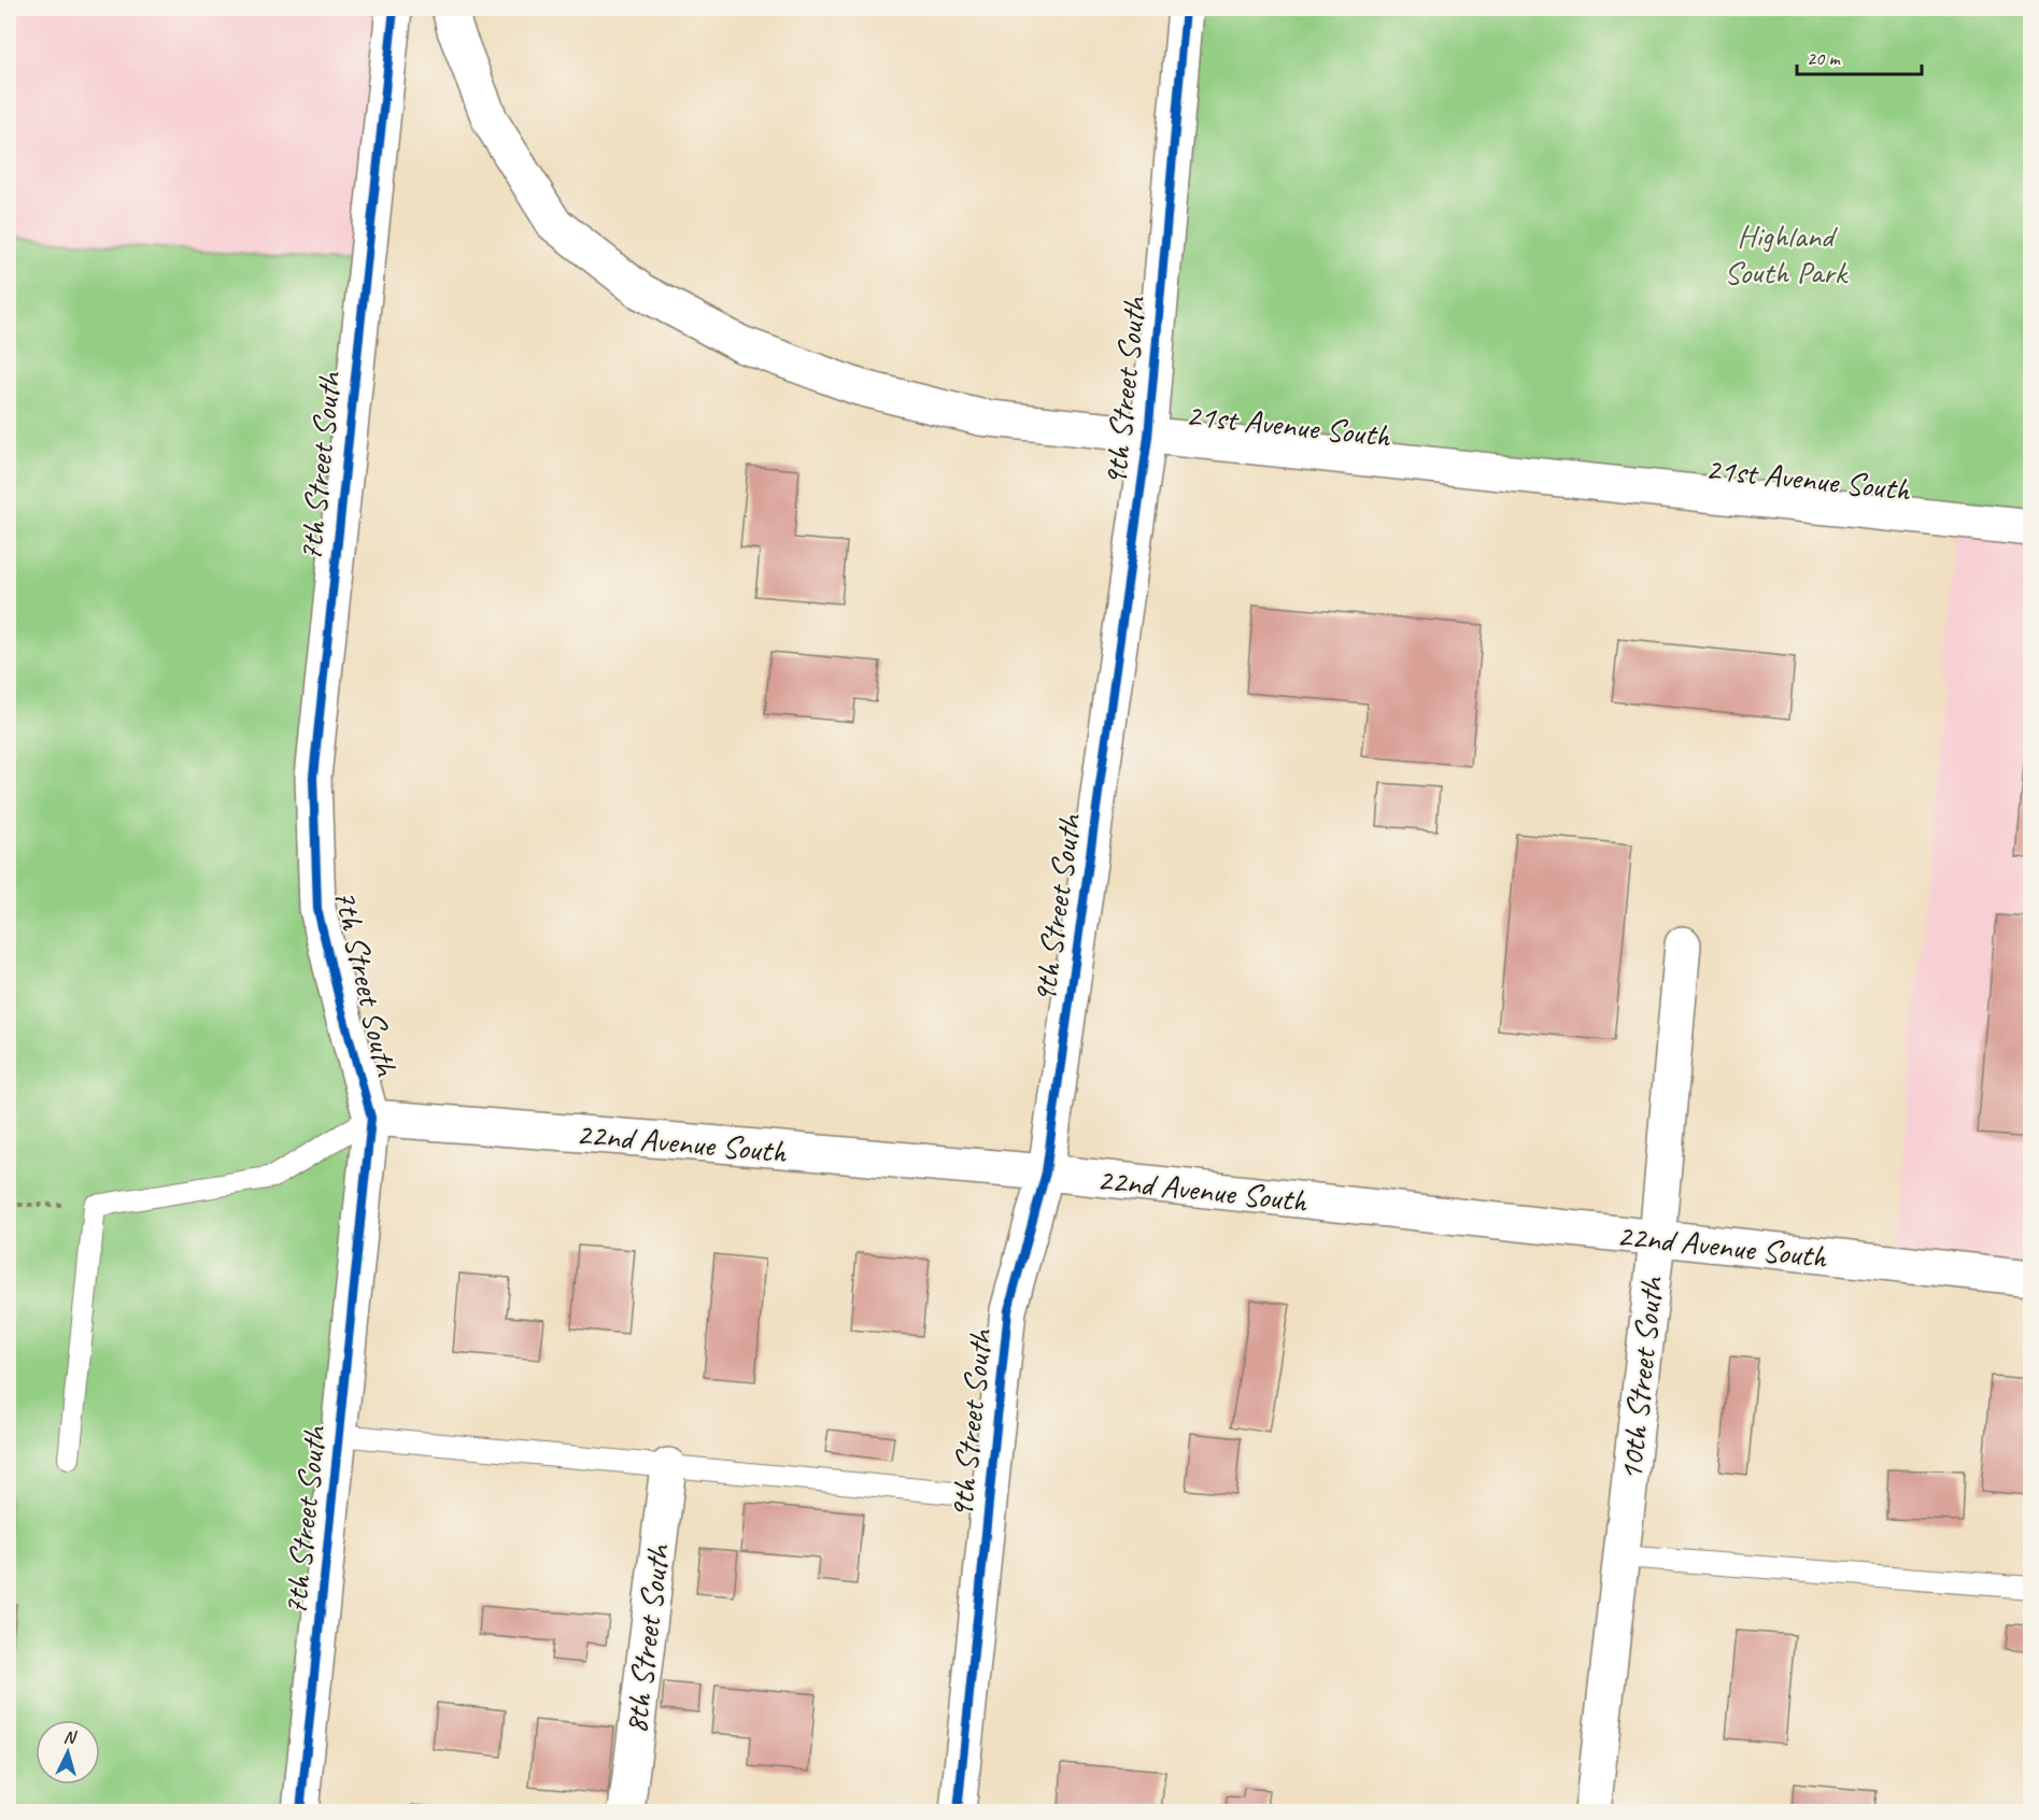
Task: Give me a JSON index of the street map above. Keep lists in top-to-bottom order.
{
  "streets": {
    "street": [
      "9th Street South",
      "21st Avenue South",
      "7th Street South",
      "22nd Avenue South",
      "10th Street South",
      "8th Street South"
    ]
  },
  "crossings": [
    ["9th Street South", "21st Avenue South"],
    ["9th Street South", "22nd Avenue South"],
    ["7th Street South", "22nd Avenue South"],
    ["22nd Avenue South", "10th Street South"]
  ],
  "parks": ["Highland South Park"],
  "scale_bar": "20 m",
  "north": "top"
}
